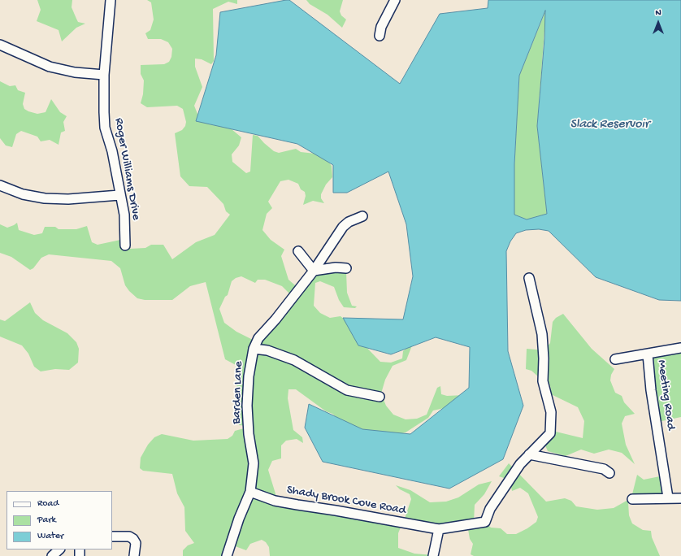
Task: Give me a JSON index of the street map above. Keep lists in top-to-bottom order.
{
  "streets": {
    "street": [
      "Roger Williams Drive",
      "Barden Lane",
      "Meeting Road",
      "Shady Brook Cove Road"
    ]
  },
  "crossings": [
    ["Barden Lane", "Shady Brook Cove Road"]
  ],
  "water": ["Slack Reservoir"],
  "legend": ["Road", "Park", "Water"],
  "north": "top"
}
